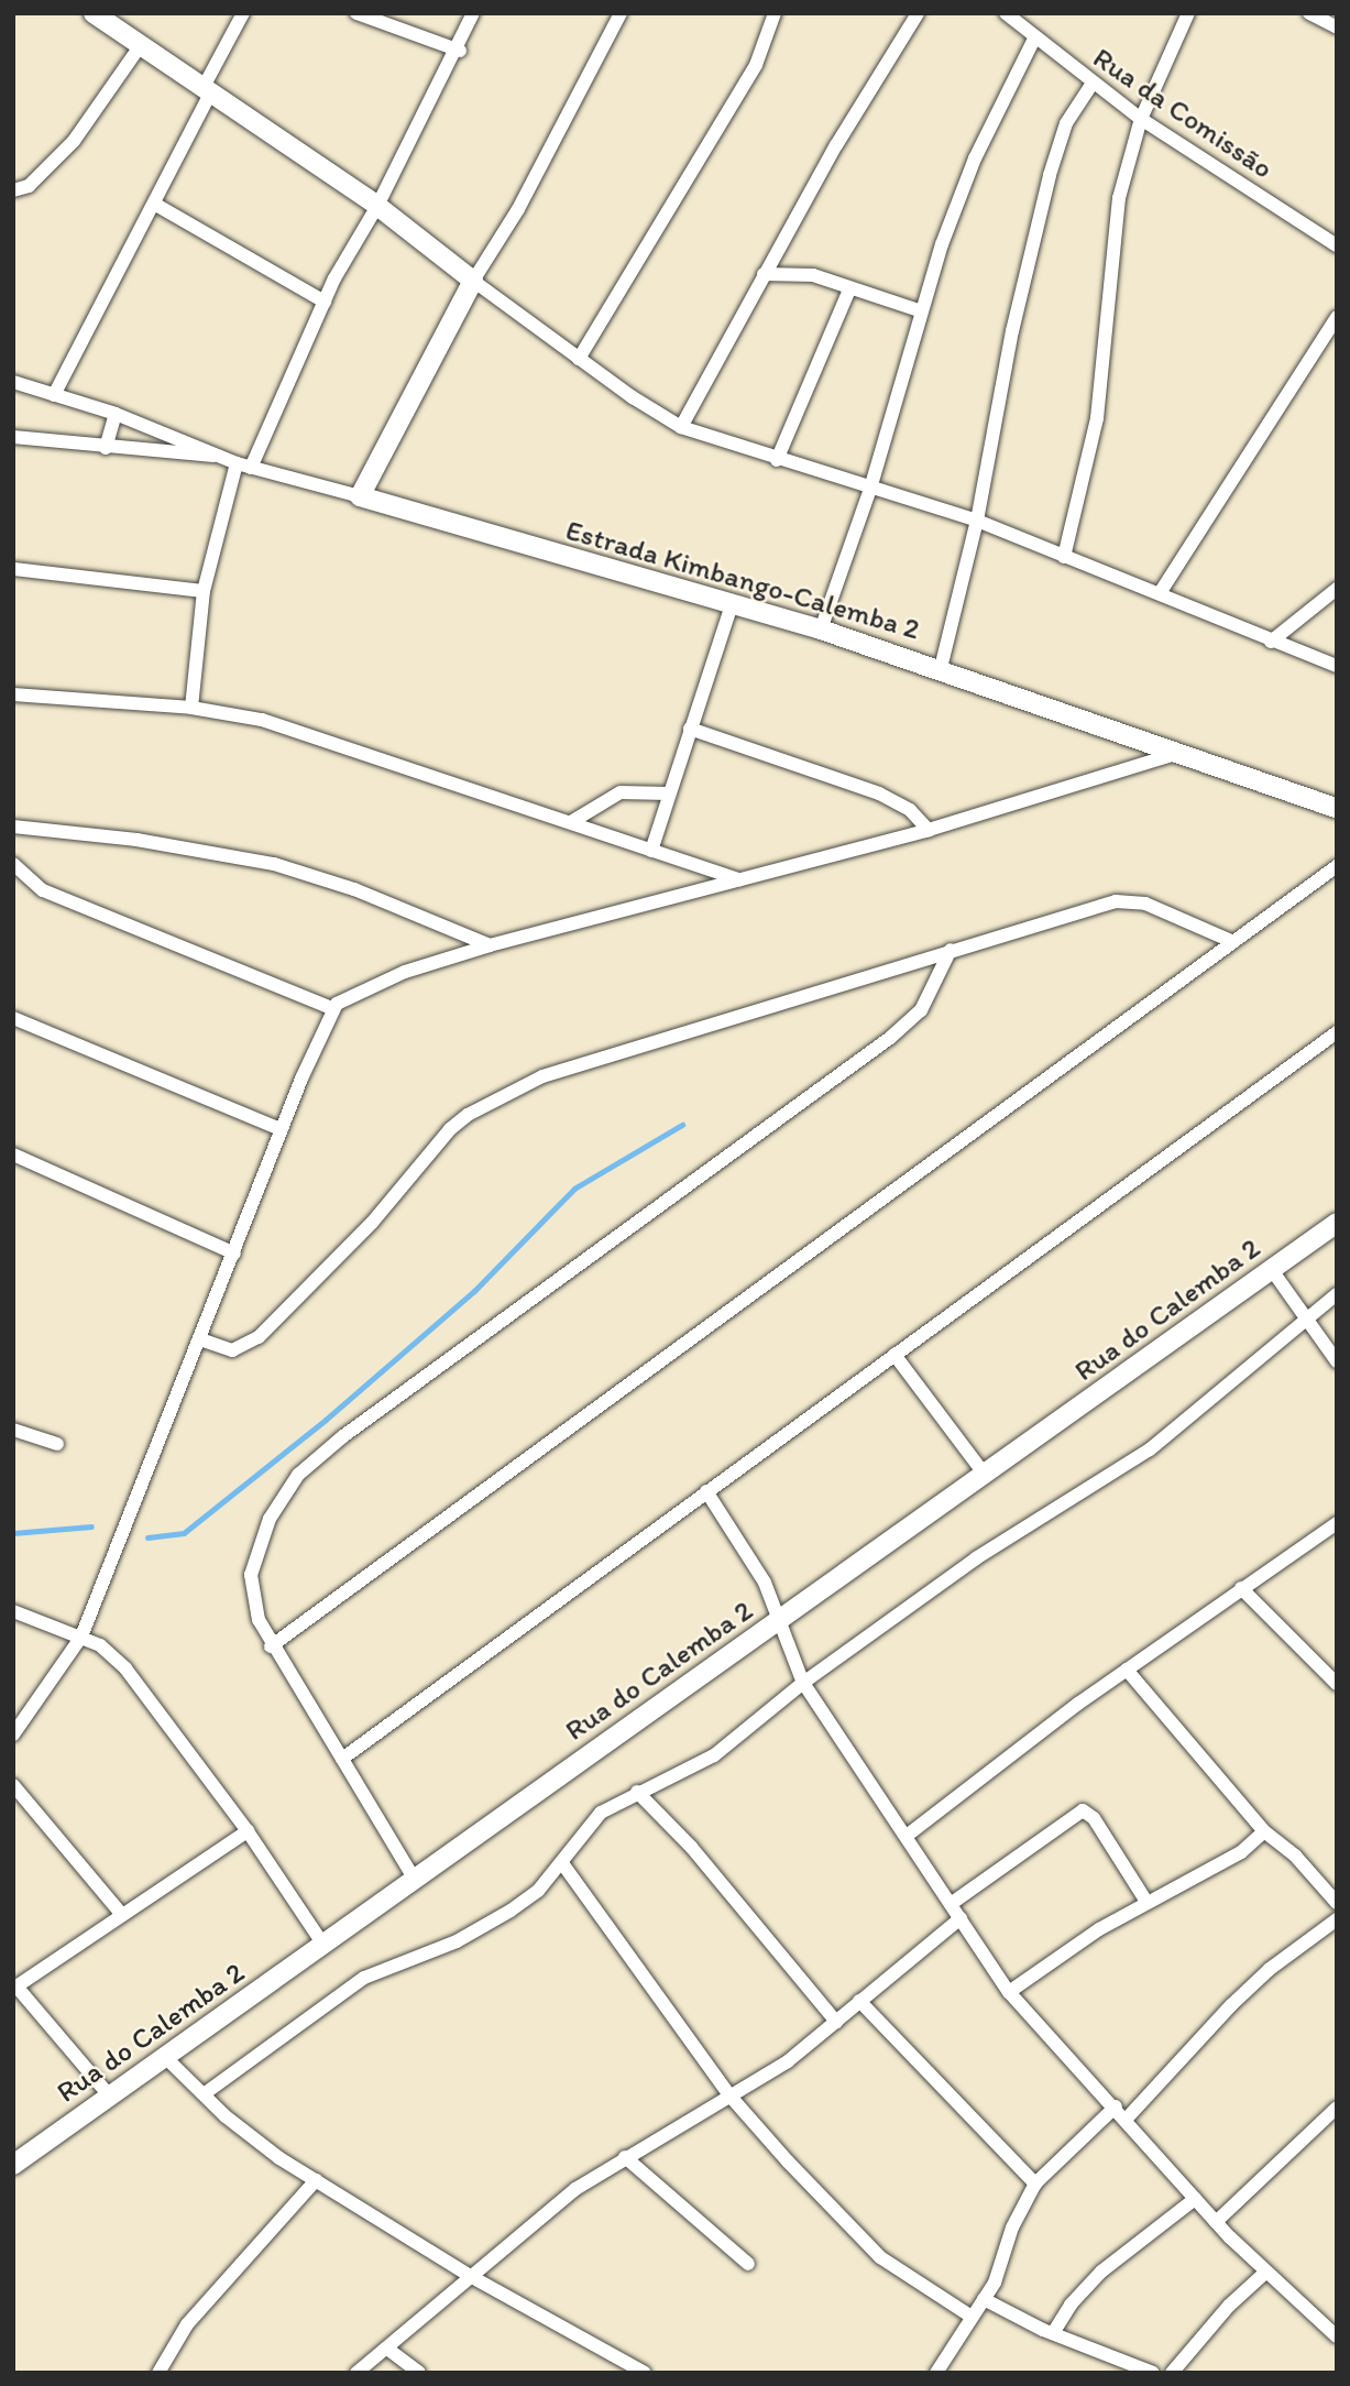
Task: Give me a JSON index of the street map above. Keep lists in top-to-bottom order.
{
  "streets": {
    "main road": ["Estrada Kimbango-Calemba 2", "Rua do Calemba 2"],
    "street": ["Rua da Comissão"]
  }
}
